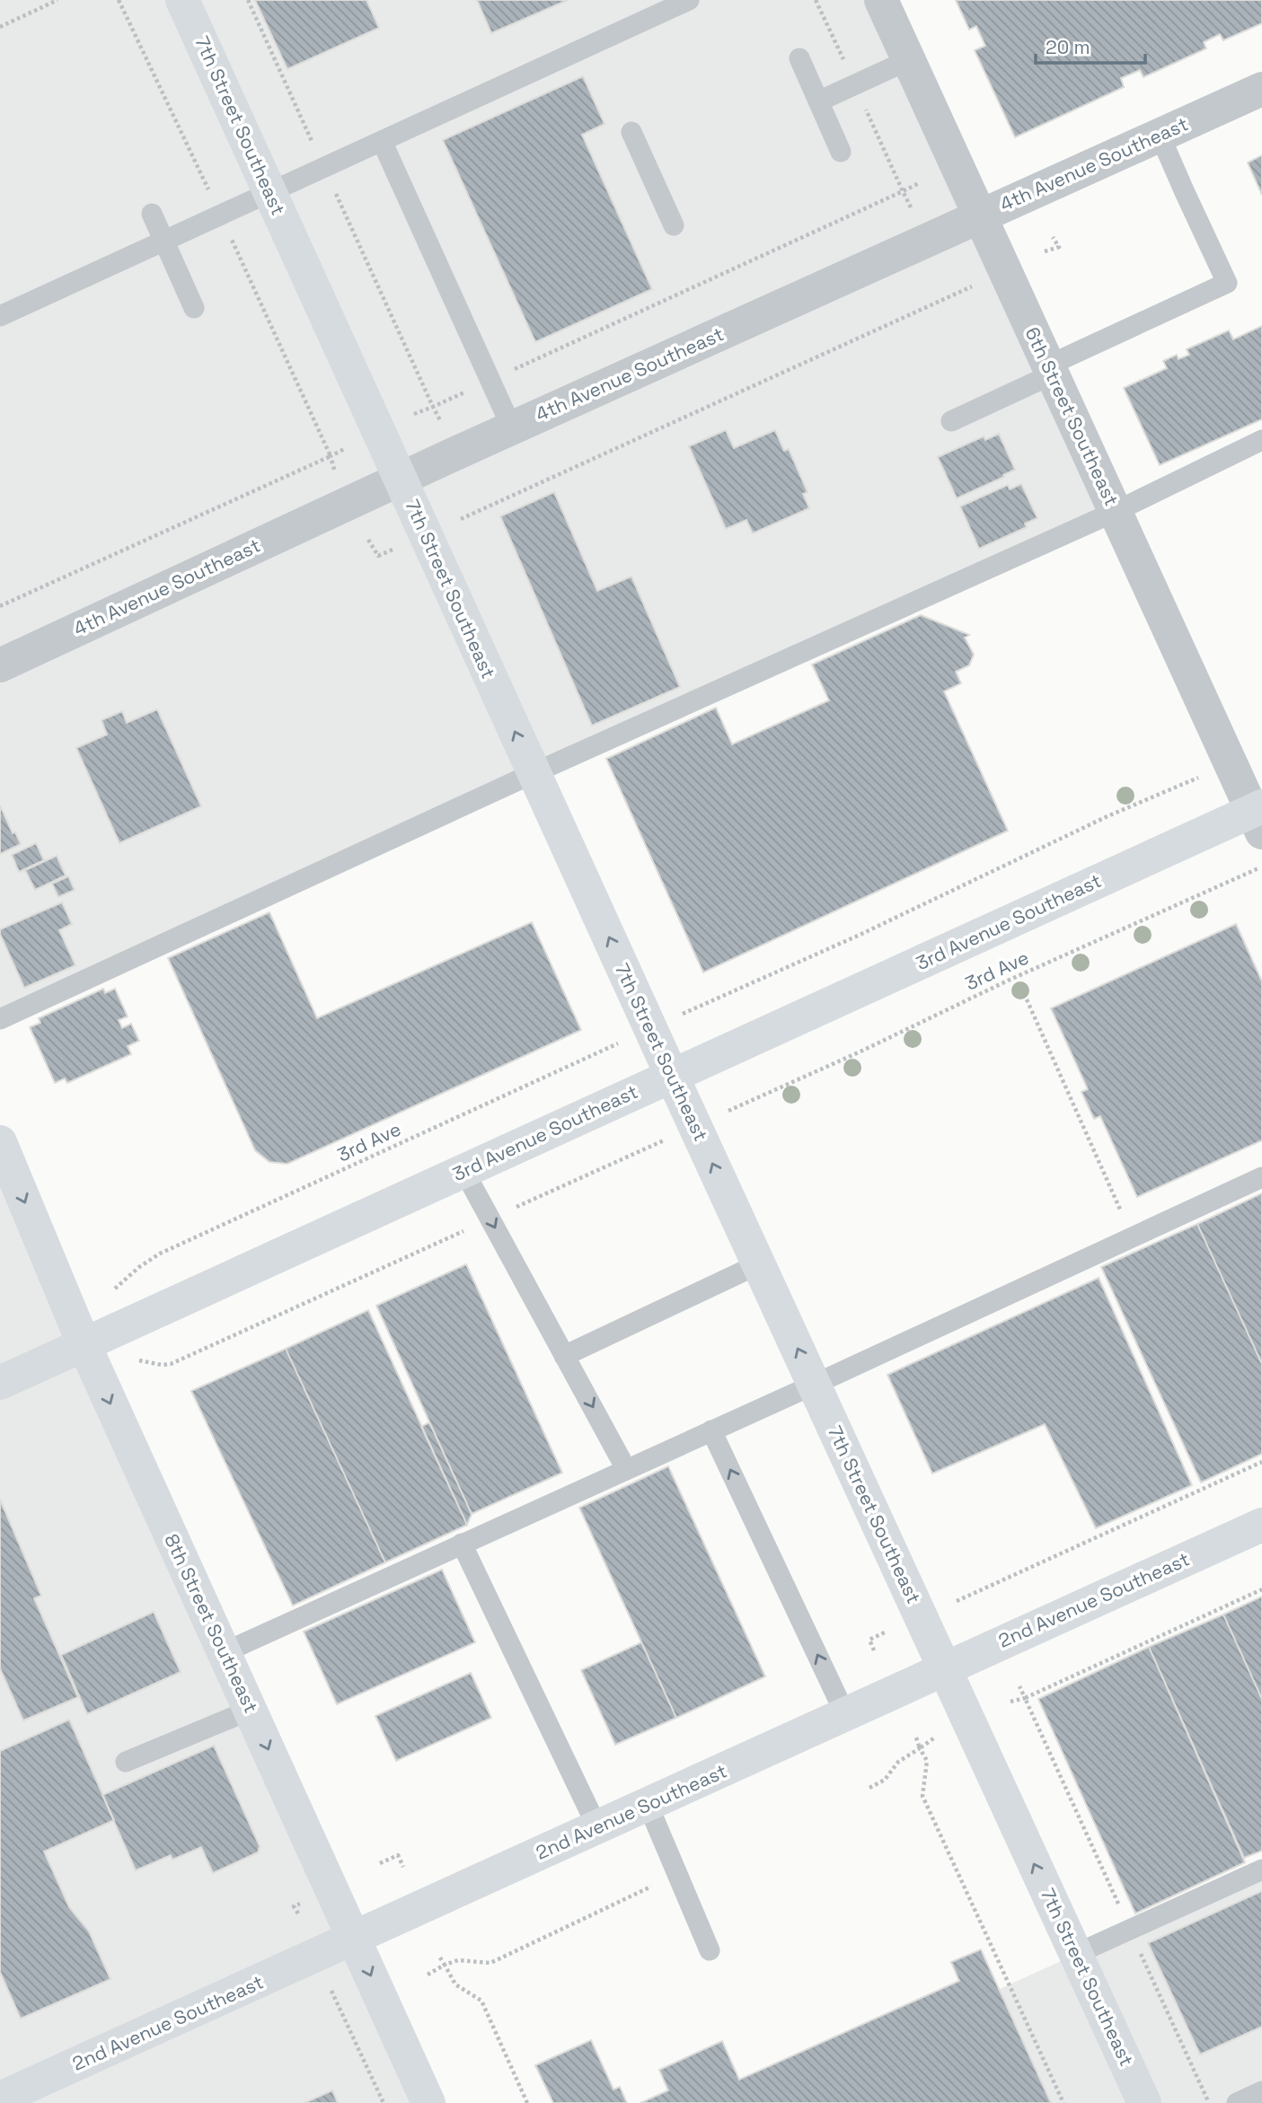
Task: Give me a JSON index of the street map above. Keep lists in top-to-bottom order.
{
  "streets": {
    "main road": [
      "7th Street Southeast",
      "3rd Avenue Southeast",
      "2nd Avenue Southeast",
      "8th Street Southeast"
    ],
    "street": ["4th Avenue Southeast", "6th Street Southeast"],
    "path": ["3rd Ave"]
  },
  "crossings": [
    ["7th Street Southeast", "4th Avenue Southeast"],
    ["7th Street Southeast", "3rd Avenue Southeast"],
    ["7th Street Southeast", "2nd Avenue Southeast"],
    ["4th Avenue Southeast", "6th Street Southeast"],
    ["6th Street Southeast", "3rd Avenue Southeast"],
    ["3rd Avenue Southeast", "8th Street Southeast"],
    ["2nd Avenue Southeast", "8th Street Southeast"]
  ],
  "one_way": ["7th Street Southeast", "8th Street Southeast"],
  "scale_bar": "20 m"
}
